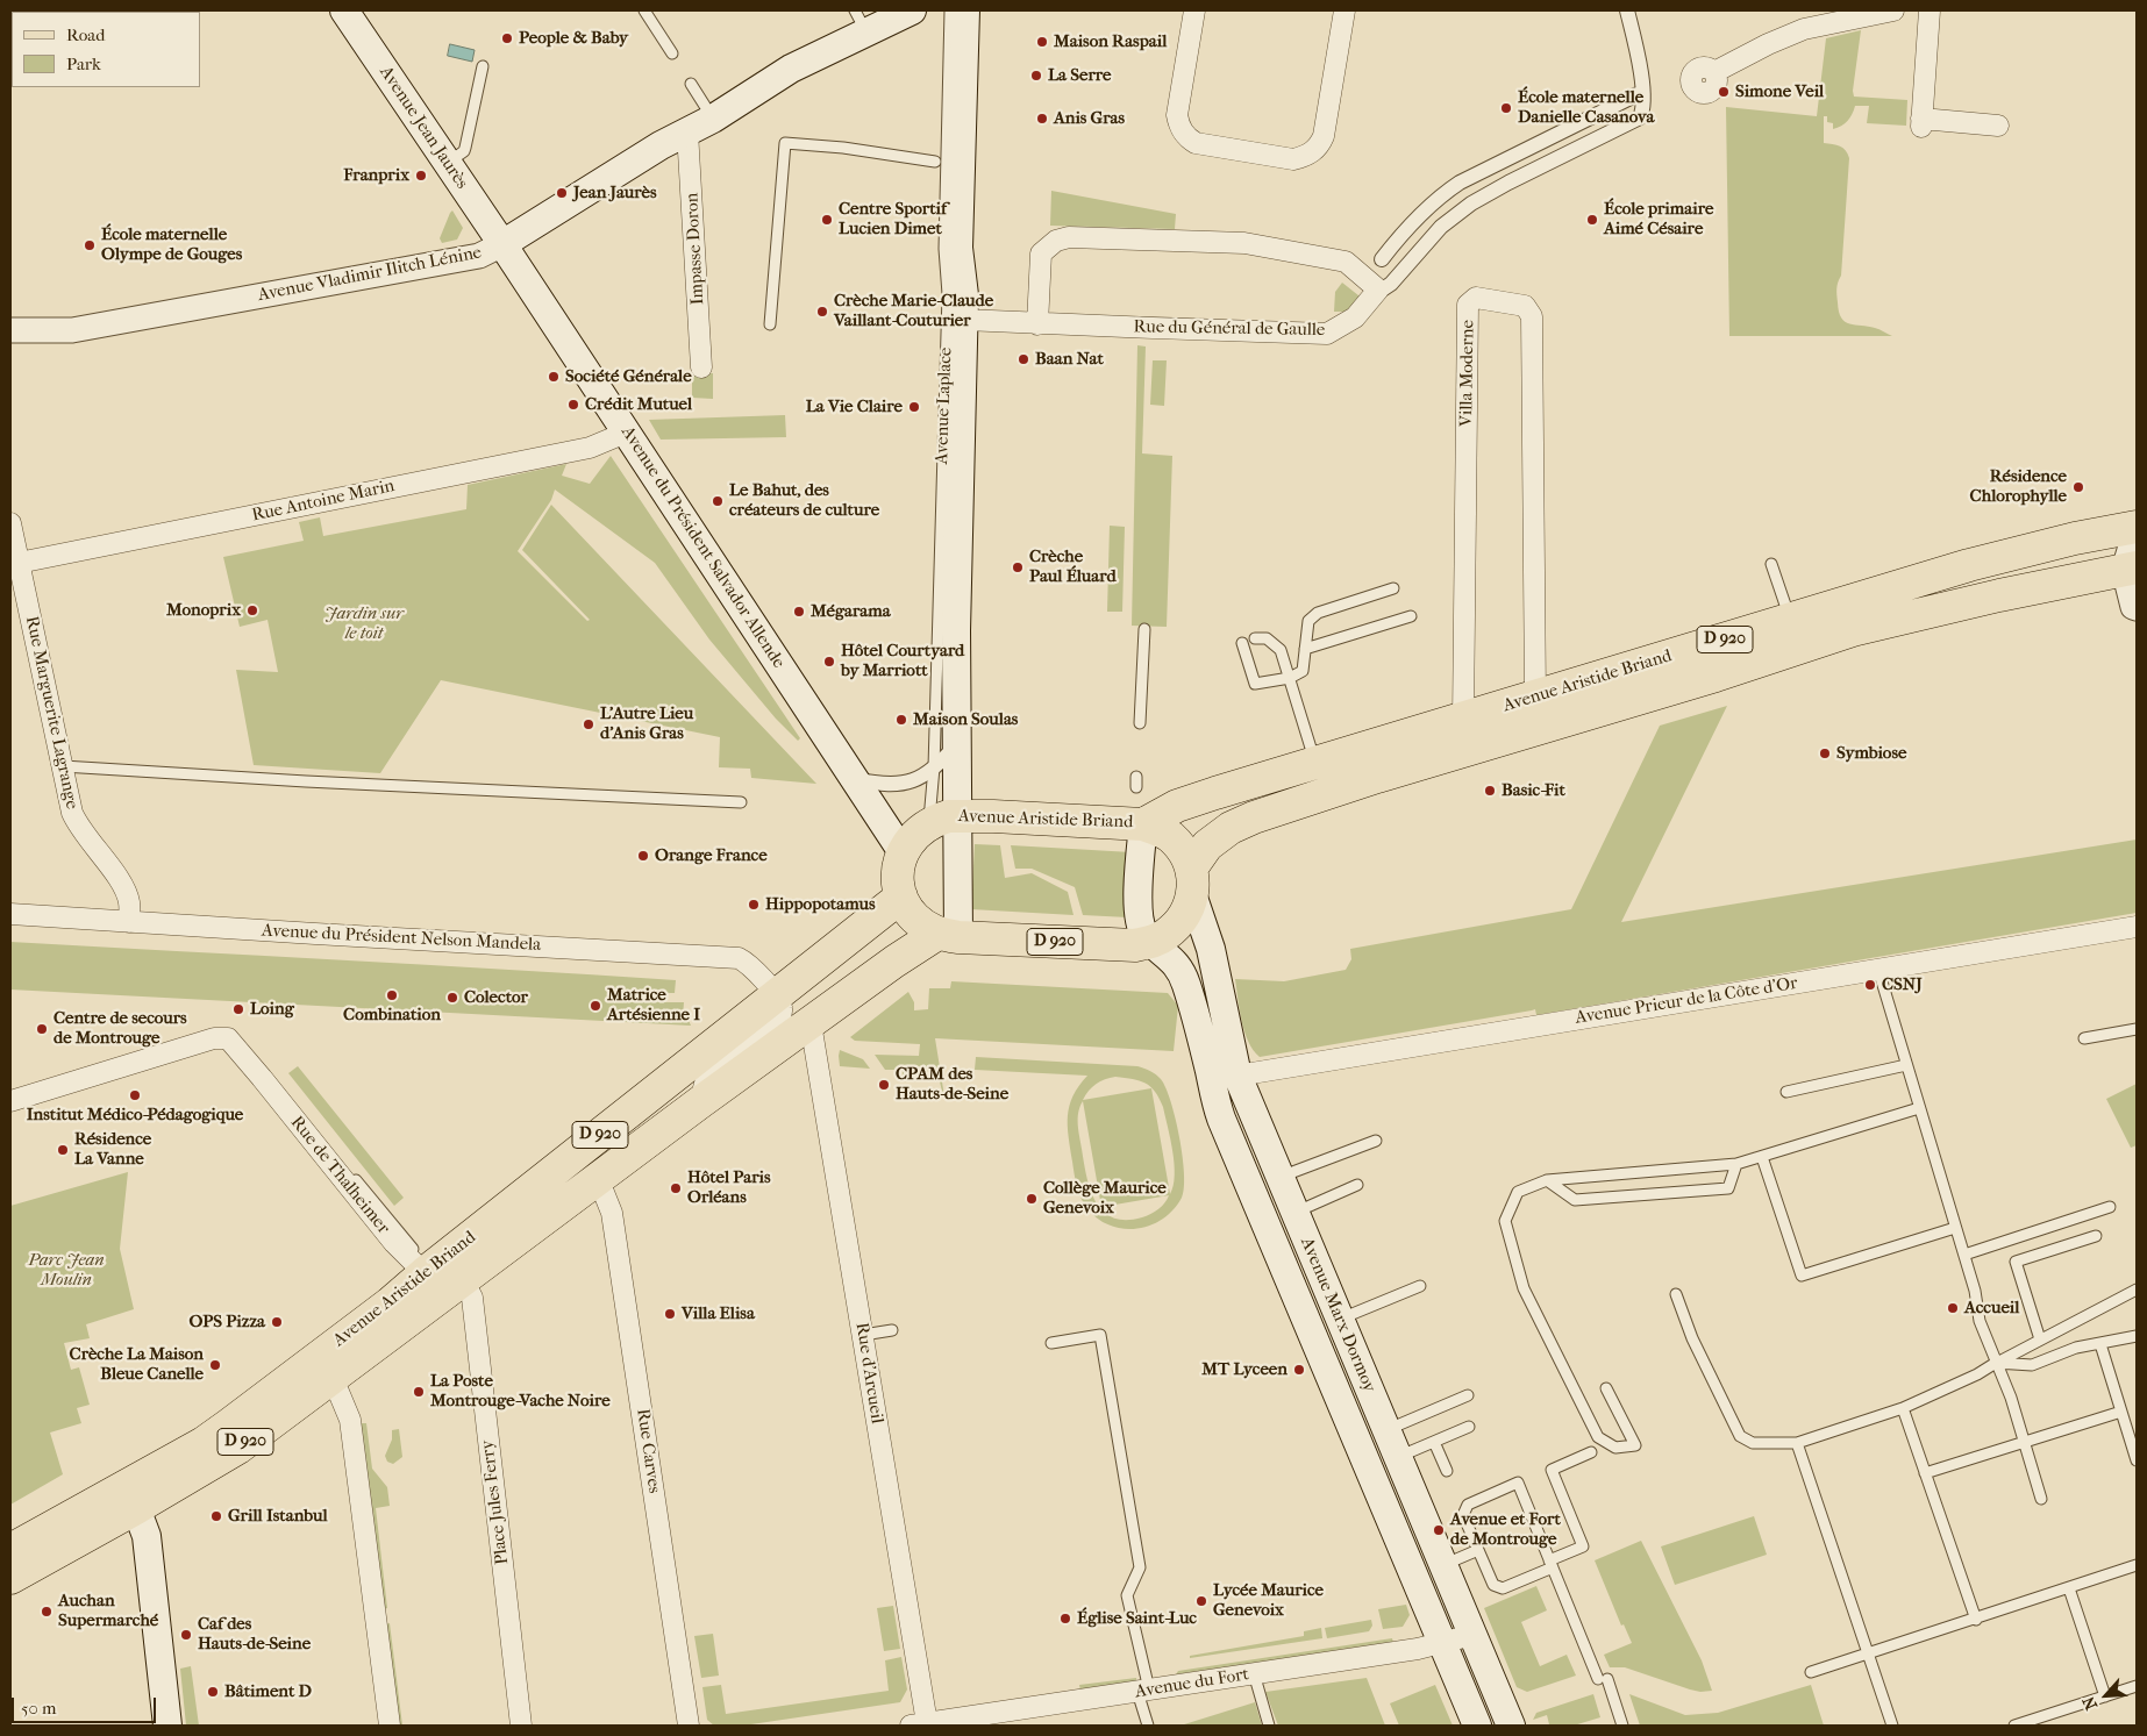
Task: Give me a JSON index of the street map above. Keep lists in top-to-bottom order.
{
  "streets": {
    "main road": [
      "Avenue Jean Jaurès",
      "Avenue Vladimir Ilitch Lénine",
      "Avenue Laplace",
      "Avenue du Président Salvador Allende",
      "D 920",
      "Avenue Aristide Briand",
      "Avenue Marx Dormoy"
    ],
    "street": [
      "Impasse Doron",
      "Rue du Général de Gaulle",
      "Villa Moderne",
      "Rue Antoine Marin",
      "Rue Marguerite Lagrange",
      "Avenue du Président Nelson Mandela",
      "Avenue Prieur de la Côte d'Or",
      "Rue de Thalheimer",
      "Rue d'Arcueil",
      "Rue Carves",
      "Place Jules Ferry",
      "Avenue du Fort"
    ]
  },
  "crossings": [
    ["Avenue Jean Jaurès", "Avenue Vladimir Ilitch Lénine"],
    ["Avenue Jean Jaurès", "Avenue du Président Salvador Allende"],
    ["Impasse Doron", "Avenue Vladimir Ilitch Lénine"],
    ["Avenue Vladimir Ilitch Lénine", "Avenue du Président Salvador Allende"],
    ["Rue du Général de Gaulle", "Avenue Laplace"],
    ["Villa Moderne", "Avenue Aristide Briand"],
    ["Avenue Laplace", "Avenue Aristide Briand"],
    ["Rue Antoine Marin", "Avenue du Président Salvador Allende"],
    ["Rue Antoine Marin", "Rue Marguerite Lagrange"],
    ["Avenue Aristide Briand", "Avenue du Président Nelson Mandela"],
    ["Avenue Aristide Briand", "Rue de Thalheimer"],
    ["Avenue Aristide Briand", "Avenue Marx Dormoy"],
    ["Avenue Aristide Briand", "Rue d'Arcueil"],
    ["Avenue Aristide Briand", "Rue Carves"],
    ["Avenue Aristide Briand", "Place Jules Ferry"],
    ["Rue Marguerite Lagrange", "Avenue du Président Nelson Mandela"],
    ["Avenue Prieur de la Côte d'Or", "Avenue Marx Dormoy"],
    ["Avenue Marx Dormoy", "Avenue du Fort"],
    ["Rue d'Arcueil", "Avenue du Fort"]
  ],
  "parks": ["Jardin sur le toit", "Parc Jean Moulin"],
  "places": [
    "People & Baby",
    "Maison Raspail",
    "La Serre",
    "Simone Veil",
    "École maternelle Danielle Casanova",
    "Anis Gras",
    "Franprix",
    "Jean Jaurès",
    "Centre Sportif Lucien Dimet",
    "École primaire Aimé Césaire",
    "École maternelle Olympe de Gouges",
    "Crèche Marie-Claude Vaillant-Couturier",
    "Baan Nat",
    "Société Générale",
    "Crédit Mutuel",
    "La Vie Claire",
    "Résidence Chlorophylle",
    "Le Bahut, des créateurs de culture",
    "Crèche Paul Éluard",
    "Monoprix",
    "Mégarama",
    "Hôtel Courtyard by Marriott",
    "Maison Soulas",
    "L’Autre Lieu d'Anis Gras",
    "Symbiose",
    "Basic-Fit",
    "Orange France",
    "Hippopotamus",
    "CSNJ",
    "Combination",
    "Colector",
    "Matrice Artésienne I",
    "Loing",
    "Centre de secours de Montrouge",
    "CPAM des Hauts-de-Seine",
    "Institut Médico-Pédagogique",
    "Résidence La Vanne",
    "Hôtel Paris Orléans",
    "Collège Maurice Genevoix",
    "Accueil",
    "Villa Elisa",
    "OPS Pizza",
    "Crèche La Maison Bleue Canelle",
    "MT Lyceen",
    "La Poste Montrouge-Vache Noire",
    "Grill Istanbul",
    "Avenue et Fort de Montrouge",
    "Lycée Maurice Genevoix",
    "Auchan Supermarché",
    "Église Saint-Luc",
    "Caf des Hauts-de-Seine",
    "Bâtiment D"
  ],
  "legend": ["Road", "Park"],
  "scale_bar": "50 m",
  "north": "bottom left"
}
